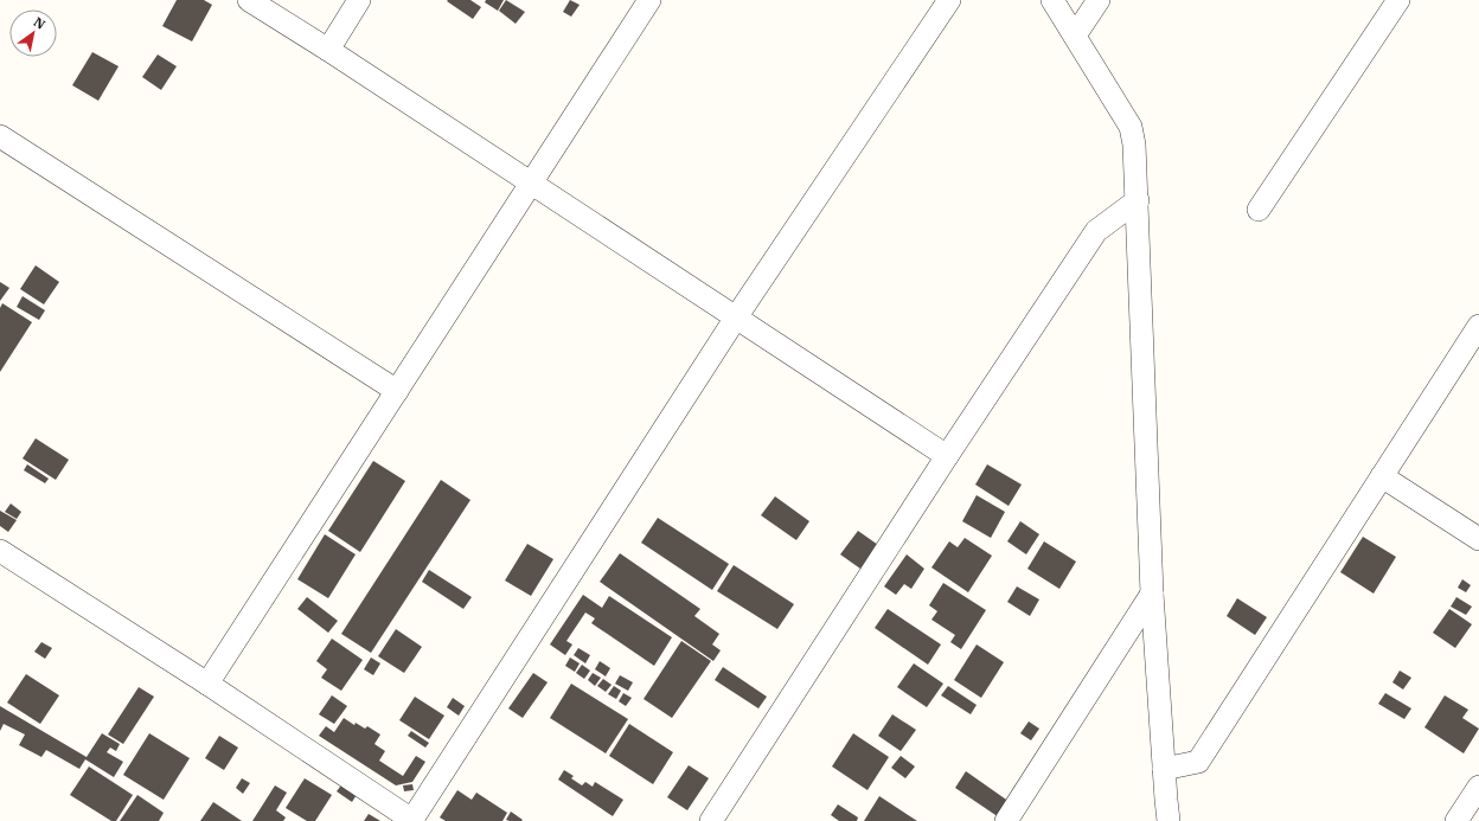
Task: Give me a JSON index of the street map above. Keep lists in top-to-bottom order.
{
  "north": "top right"
}
